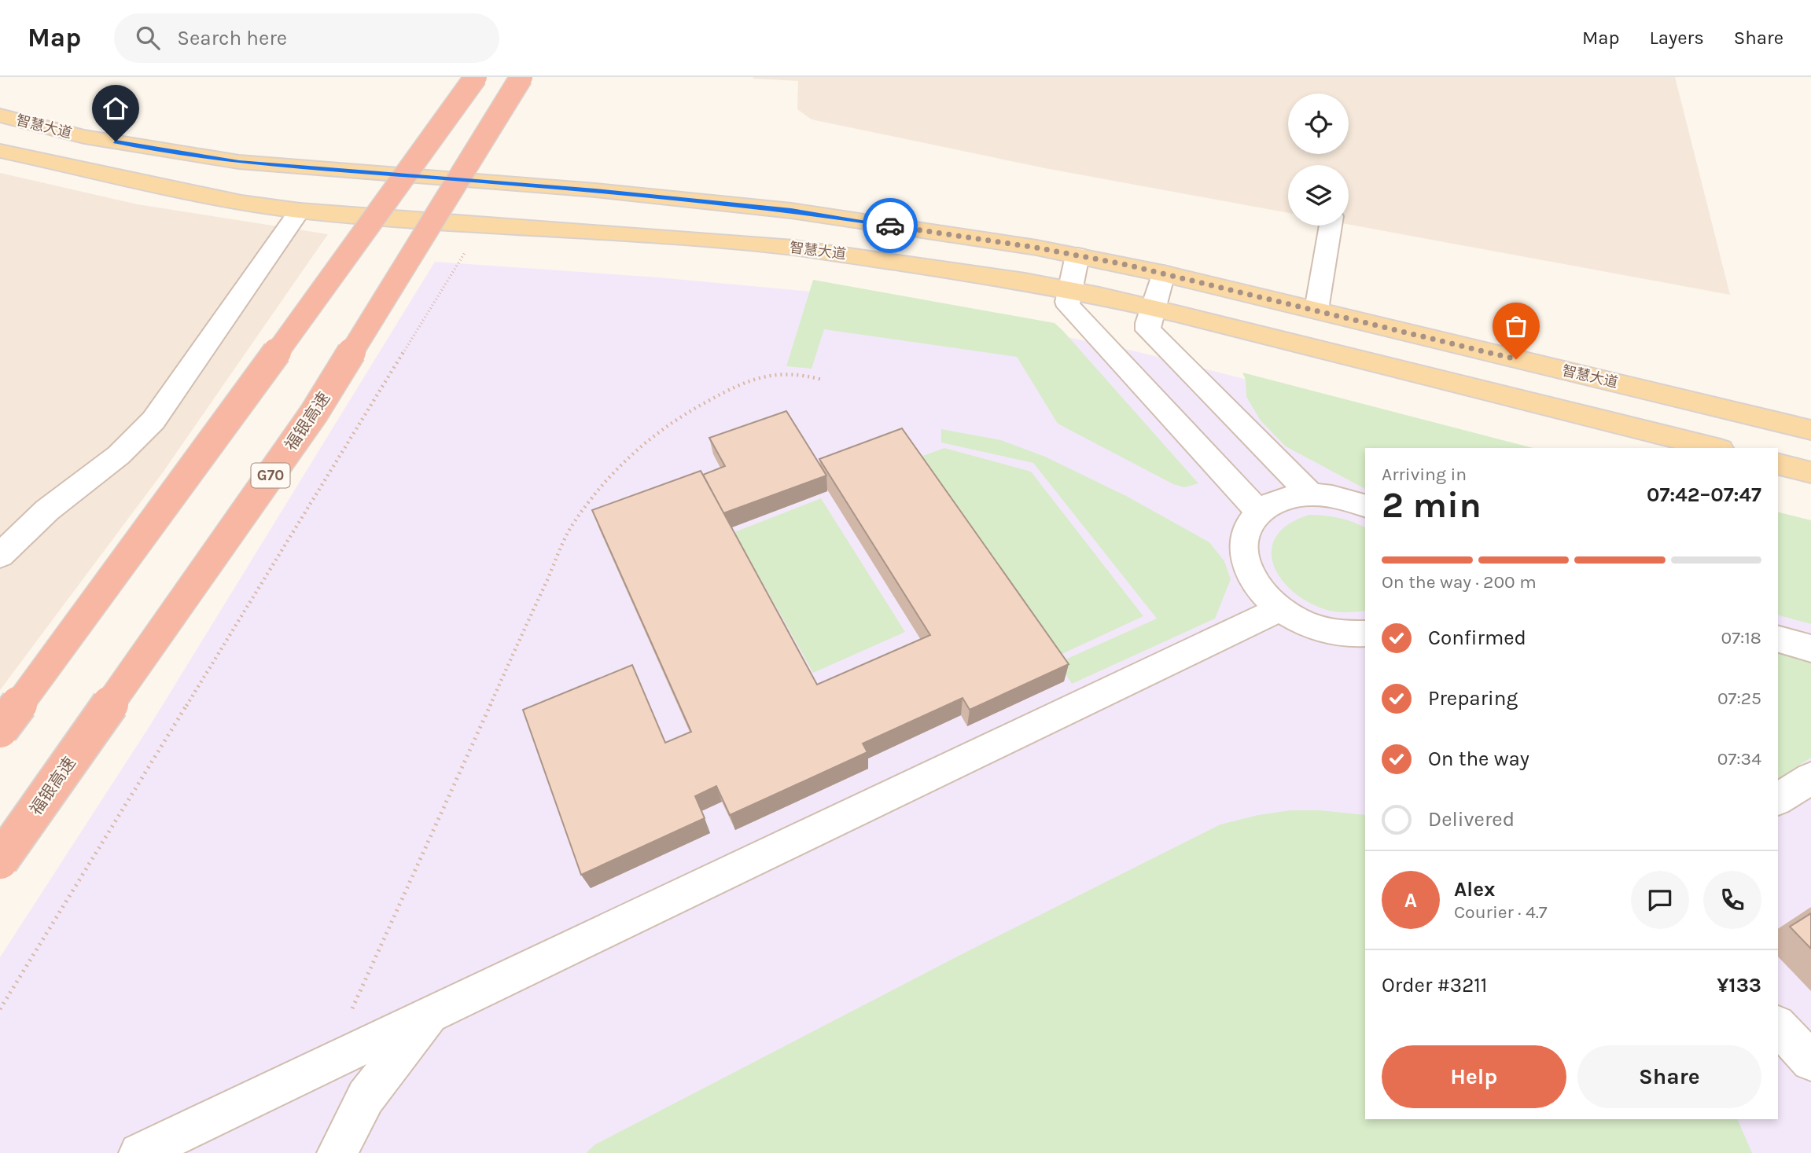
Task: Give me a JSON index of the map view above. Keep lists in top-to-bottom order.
{
  "streets": {
    "highway": ["福银高速", "G70"],
    "main road": ["智慧大道"]
  },
  "page": {
    "header": "Map",
    "search": "Search here",
    "nav": ["Map", "Layers", "Share"],
    "heading": ["2 min", "Arriving in", "07:42–07:47"],
    "panel": [
      "Alex",
      "Courier · 4.7",
      "Order #3211",
      "¥133"
    ],
    "bar": "On the way · 200 m",
    "list": [
      ["Confirmed", "07:18"],
      ["Preparing", "07:25"],
      ["On the way", "07:34"],
      "Delivered"
    ],
    "round": "A",
    "buttons": ["Help", "Share"]
  }
}
